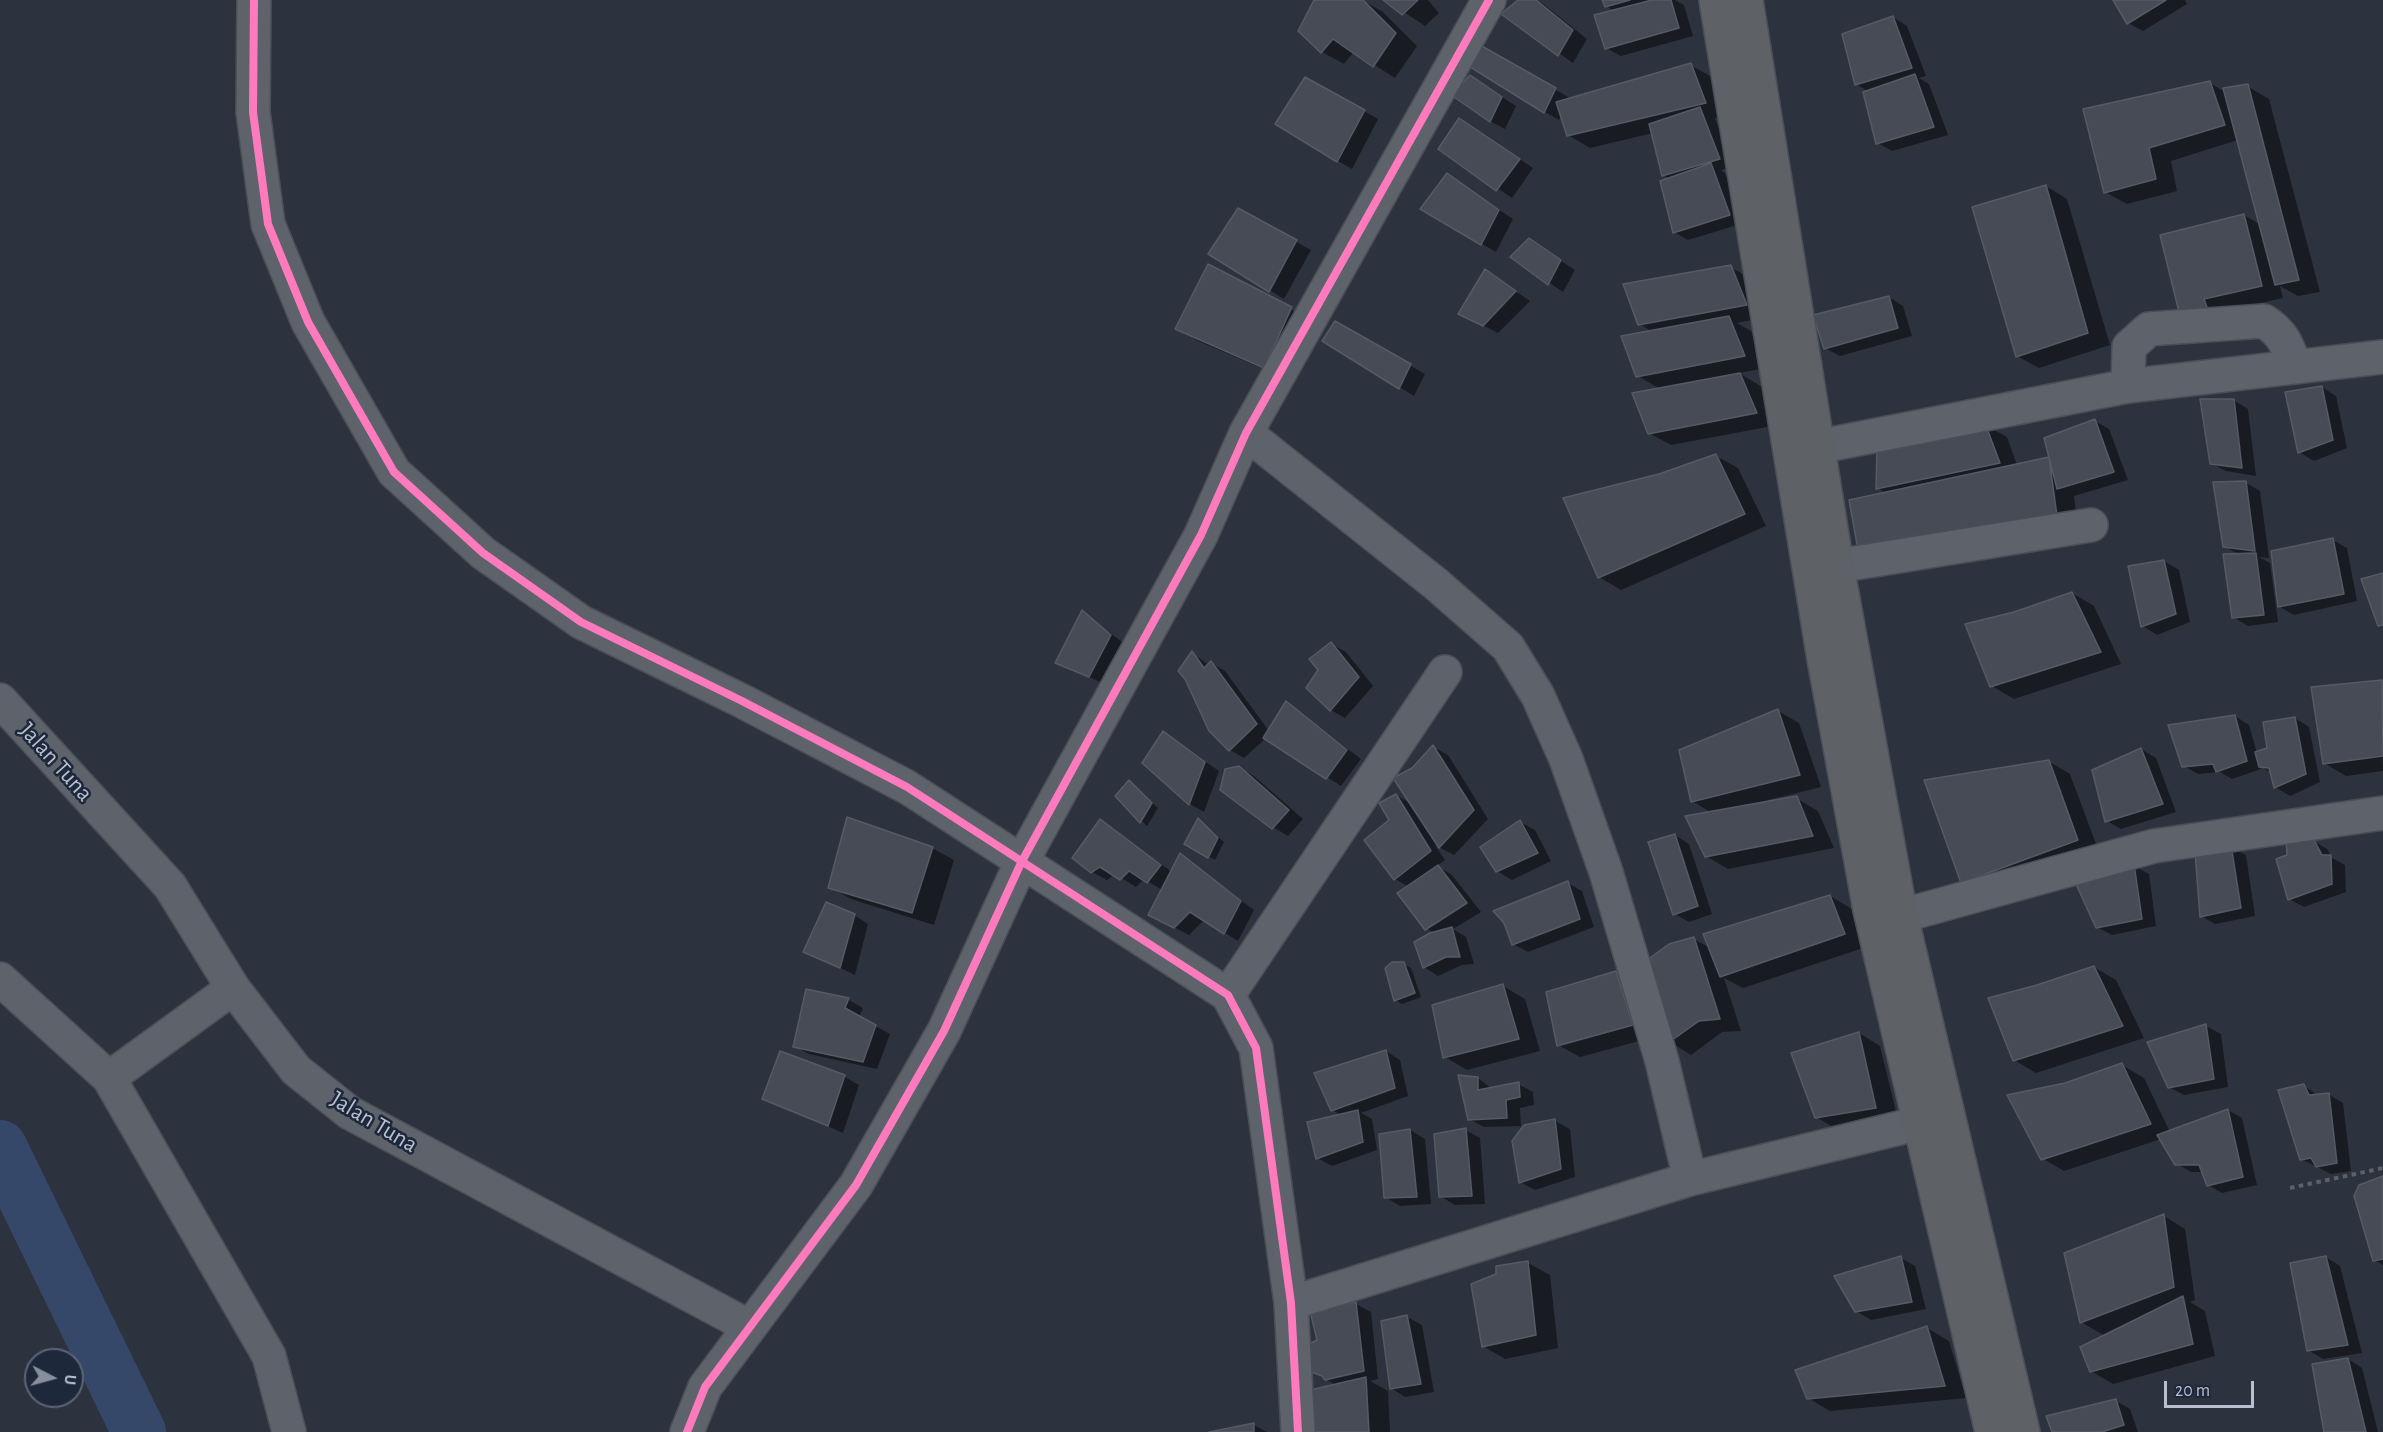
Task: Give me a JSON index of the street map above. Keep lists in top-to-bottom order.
{
  "streets": {
    "street": ["Jalan Tuna"]
  },
  "scale_bar": "20 m",
  "north": "right"
}
